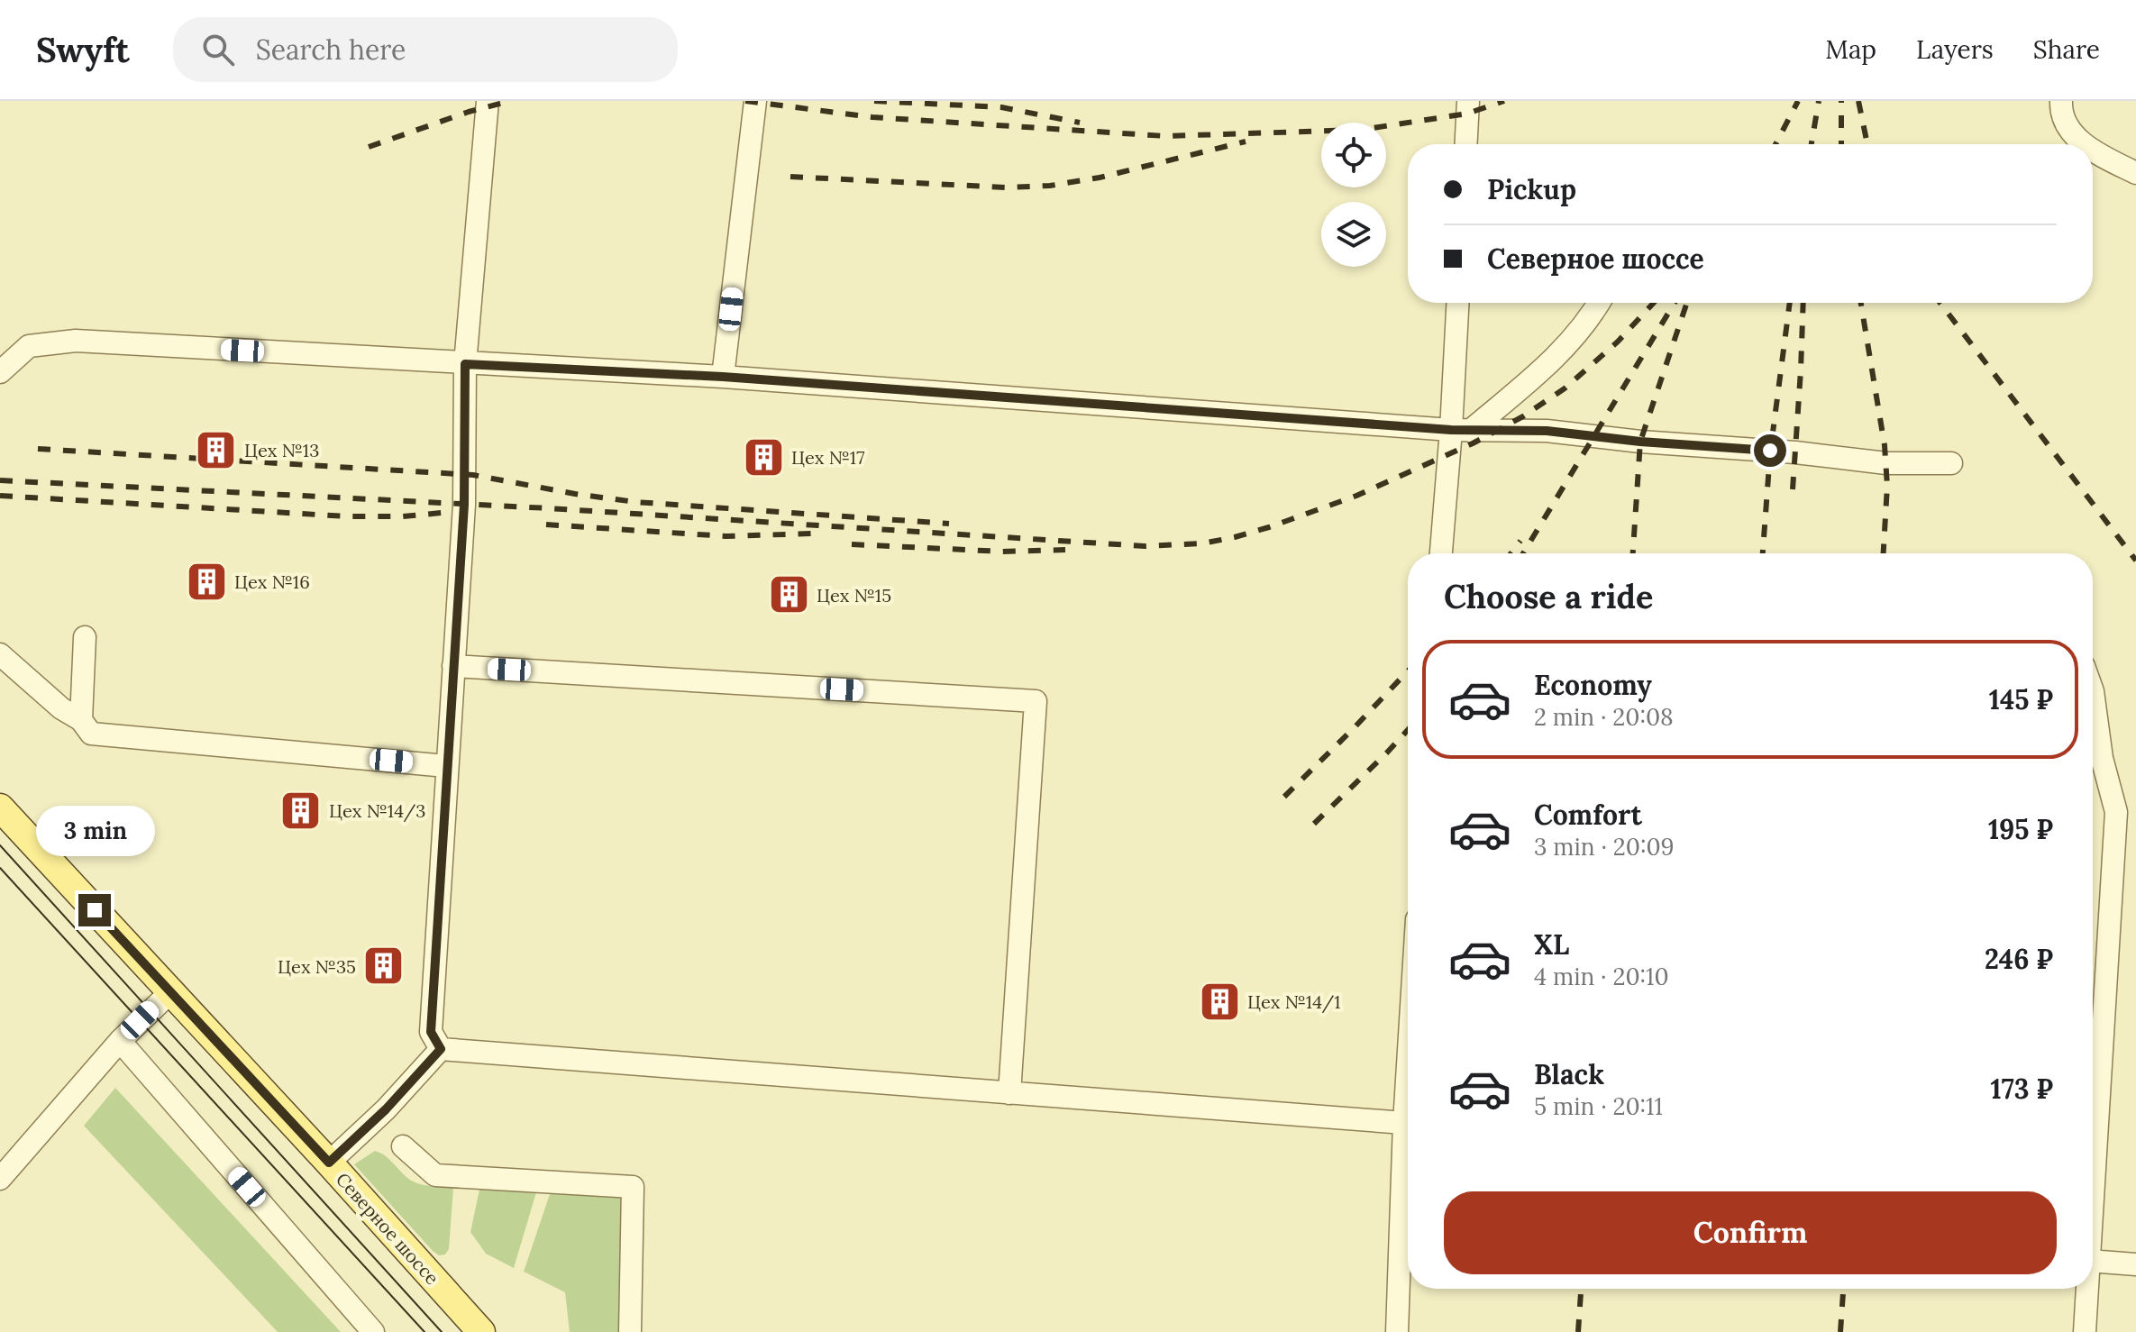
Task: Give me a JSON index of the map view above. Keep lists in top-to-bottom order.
{
  "streets": {
    "main road": ["Северное шоссе"]
  },
  "places": {
    "building": [
      "Цех №13",
      "Цех №17",
      "Цех №16",
      "Цех №15",
      "Цех №14/3",
      "Цех №35",
      "Цех №14/1"
    ]
  },
  "page": {
    "header": "Swyft",
    "search": "Search here",
    "nav": ["Map", "Layers", "Share"],
    "banner": ["Pickup", "Северное шоссе"],
    "heading": "Choose a ride",
    "list": [
      {
        "name": "Economy",
        "note": "2 min · 20:08",
        "value": "145 ₽"
      },
      {
        "name": "Comfort",
        "note": "3 min · 20:09",
        "value": "195 ₽"
      },
      {
        "name": "XL",
        "note": "4 min · 20:10",
        "value": "246 ₽"
      },
      {
        "name": "Black",
        "note": "5 min · 20:11",
        "value": "173 ₽"
      }
    ],
    "bubble": "3 min",
    "buttons": "Confirm"
  }
}
